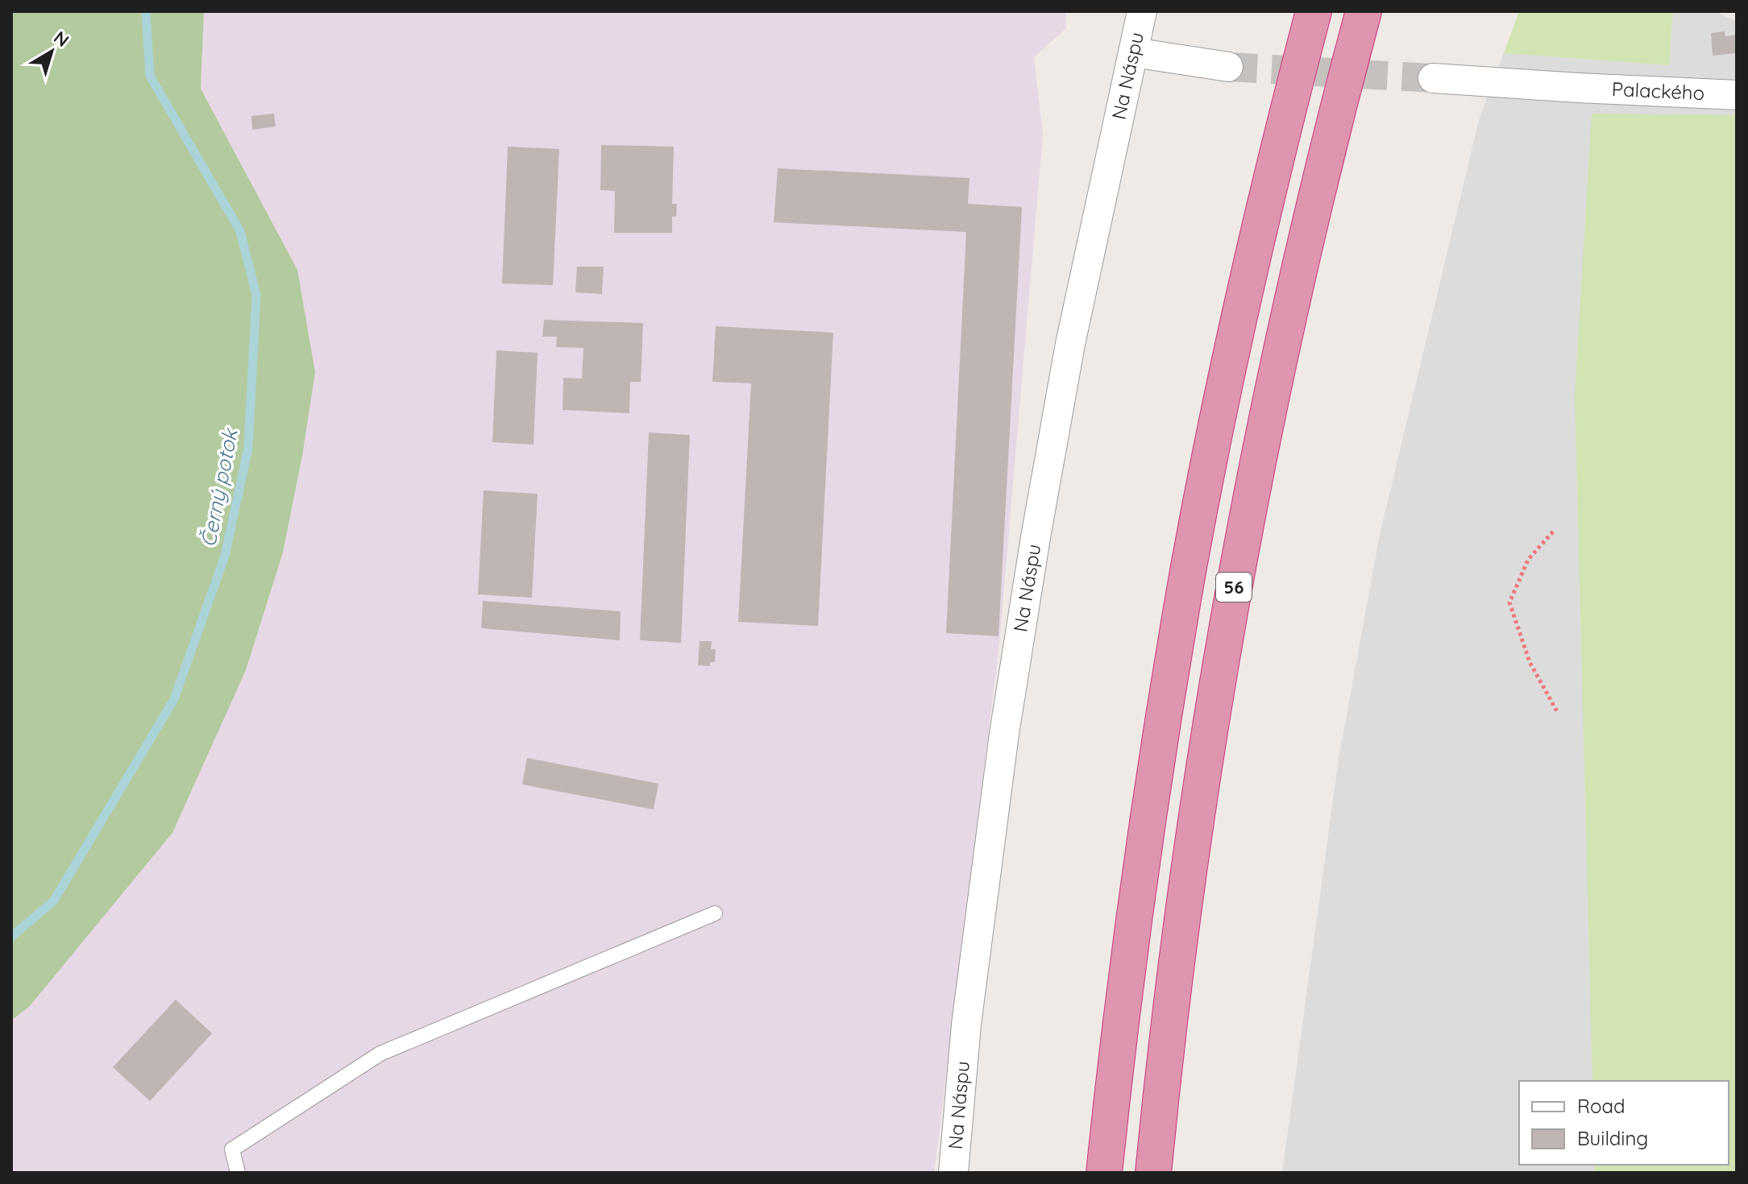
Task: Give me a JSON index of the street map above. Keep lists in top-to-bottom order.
{
  "streets": {
    "highway": ["56"],
    "street": ["Na Náspu", "Palackého"]
  },
  "water": ["Černý potok"],
  "legend": ["Road", "Building"],
  "north": "top right"
}
